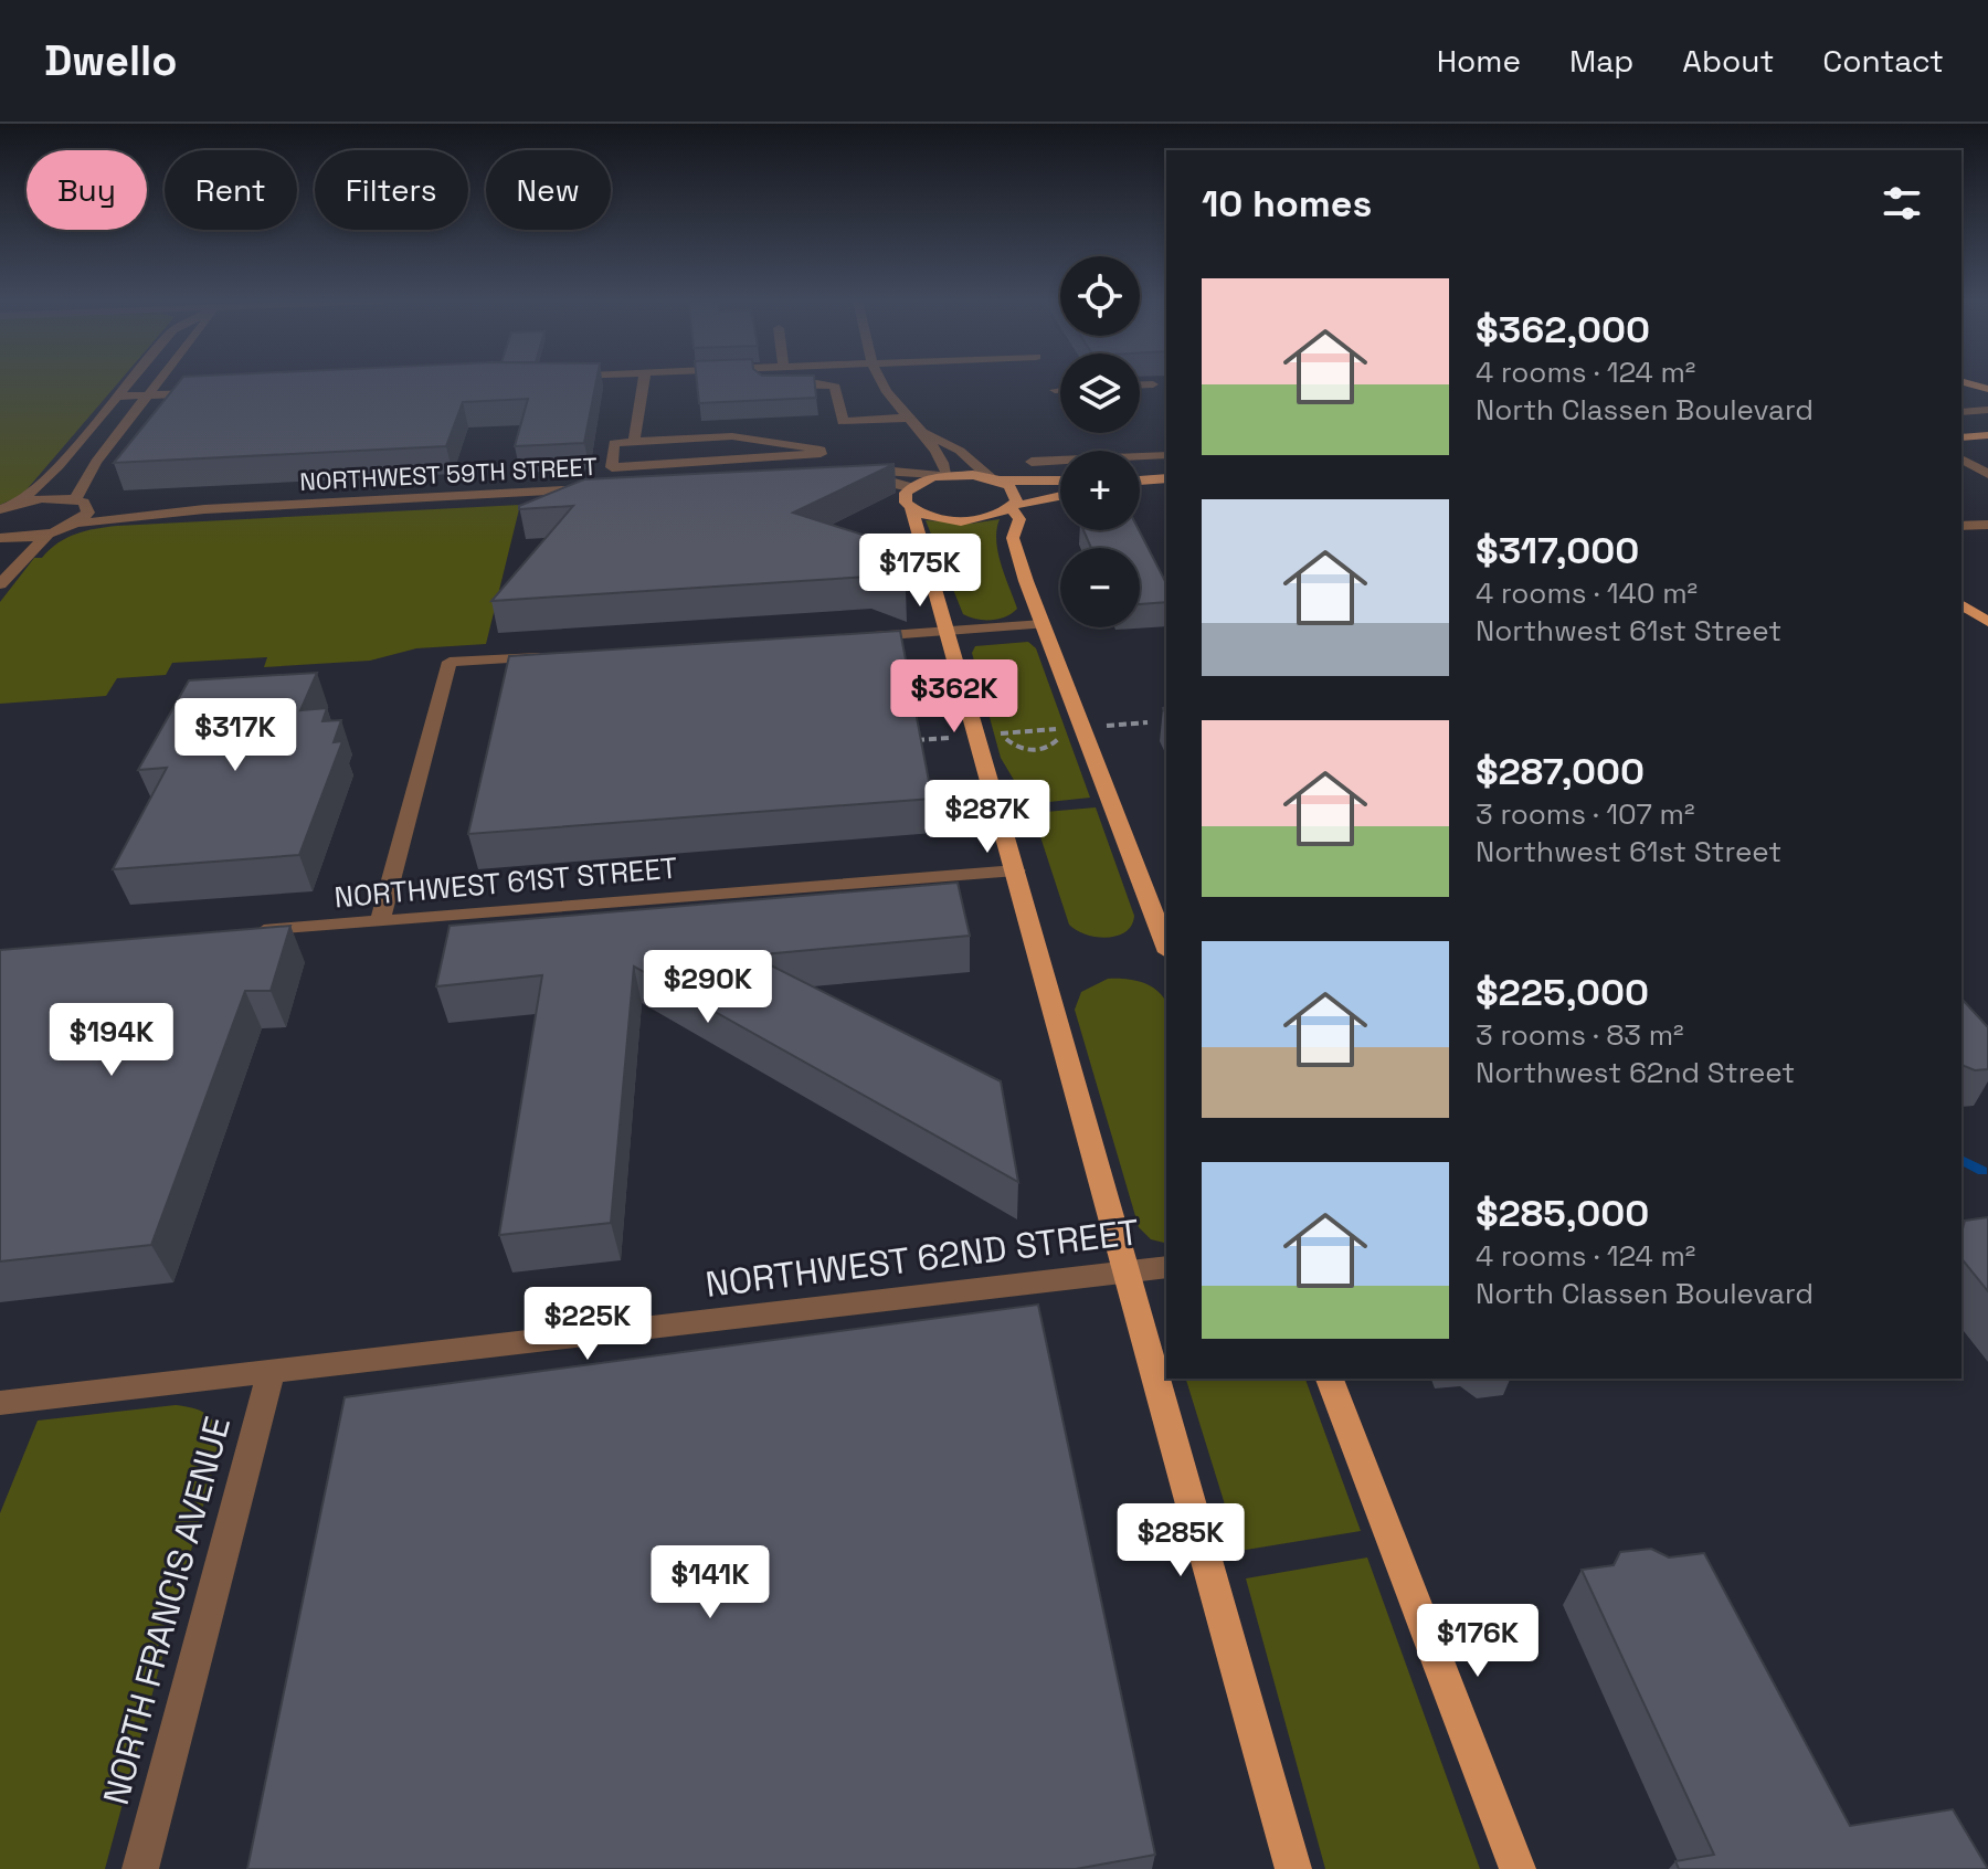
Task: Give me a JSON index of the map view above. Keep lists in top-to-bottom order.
{
  "streets": {
    "street": [
      "NORTHWEST 59TH STREET",
      "NORTHWEST 61ST STREET",
      "NORTHWEST 62ND STREET",
      "NORTH FRANCIS AVENUE"
    ]
  },
  "crossings": [
    ["NORTHWEST 62ND STREET", "NORTH FRANCIS AVENUE"]
  ],
  "page": {
    "header": "Dwello",
    "nav": [
      "Home",
      "Map",
      "About",
      "Contact"
    ],
    "chip": [
      "Buy",
      "Rent",
      "Filters",
      "New"
    ],
    "heading": "10 homes",
    "map_buttons": ["+", "−"],
    "list": [
      {
        "name": "$362,000",
        "note": "4 rooms · 124 m² · North Classen Boulevard"
      },
      {
        "name": "$317,000",
        "note": "4 rooms · 140 m² · Northwest 61st Street"
      },
      {
        "name": "$287,000",
        "note": "3 rooms · 107 m² · Northwest 61st Street"
      },
      {
        "name": "$225,000",
        "note": "3 rooms · 83 m² · Northwest 62nd Street"
      },
      {
        "name": "$285,000",
        "note": "4 rooms · 124 m² · North Classen Boulevard"
      }
    ],
    "price": [
      "$175K",
      "$362K",
      "$317K",
      "$287K",
      "$290K",
      "$194K",
      "$225K",
      "$285K",
      "$141K",
      "$176K"
    ]
  }
}
